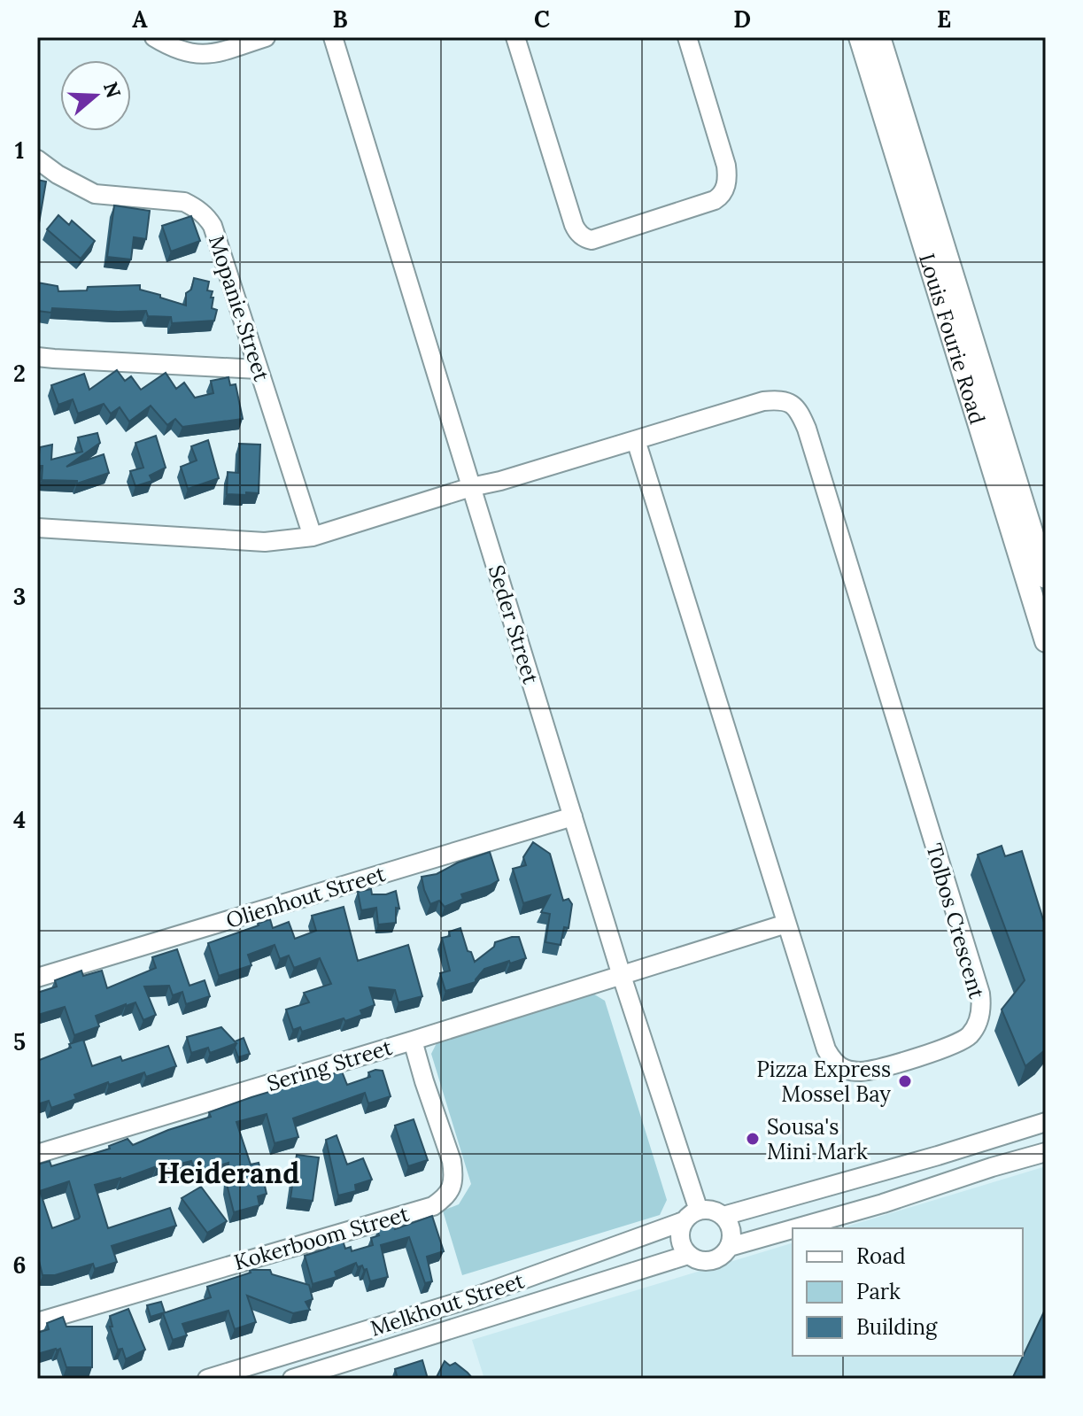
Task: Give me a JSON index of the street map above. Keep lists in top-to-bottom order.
{
  "streets": {
    "main road": ["Louis Fourie Road"],
    "street": [
      "Mopanie Street",
      "Seder Street",
      "Olienhout Street",
      "Tolbos Crescent",
      "Sering Street",
      "Kokerboom Street",
      "Melkhout Street"
    ]
  },
  "crossings": [
    ["Mopanie Street", "Tolbos Crescent"],
    ["Seder Street", "Olienhout Street"],
    ["Seder Street", "Tolbos Crescent"],
    ["Seder Street", "Sering Street"],
    ["Seder Street", "Melkhout Street"],
    ["Tolbos Crescent", "Sering Street"],
    ["Sering Street", "Kokerboom Street"]
  ],
  "districts": ["Heiderand"],
  "places": ["Pizza Express Mossel Bay", "Sousa's Mini Mark"],
  "legend": ["Road", "Park", "Building"],
  "north": "right",
  "grid": {
    "columns": [
      "A",
      "B",
      "C",
      "D",
      "E"
    ],
    "rows": [
      "1",
      "2",
      "3",
      "4",
      "5",
      "6"
    ]
  }
}
